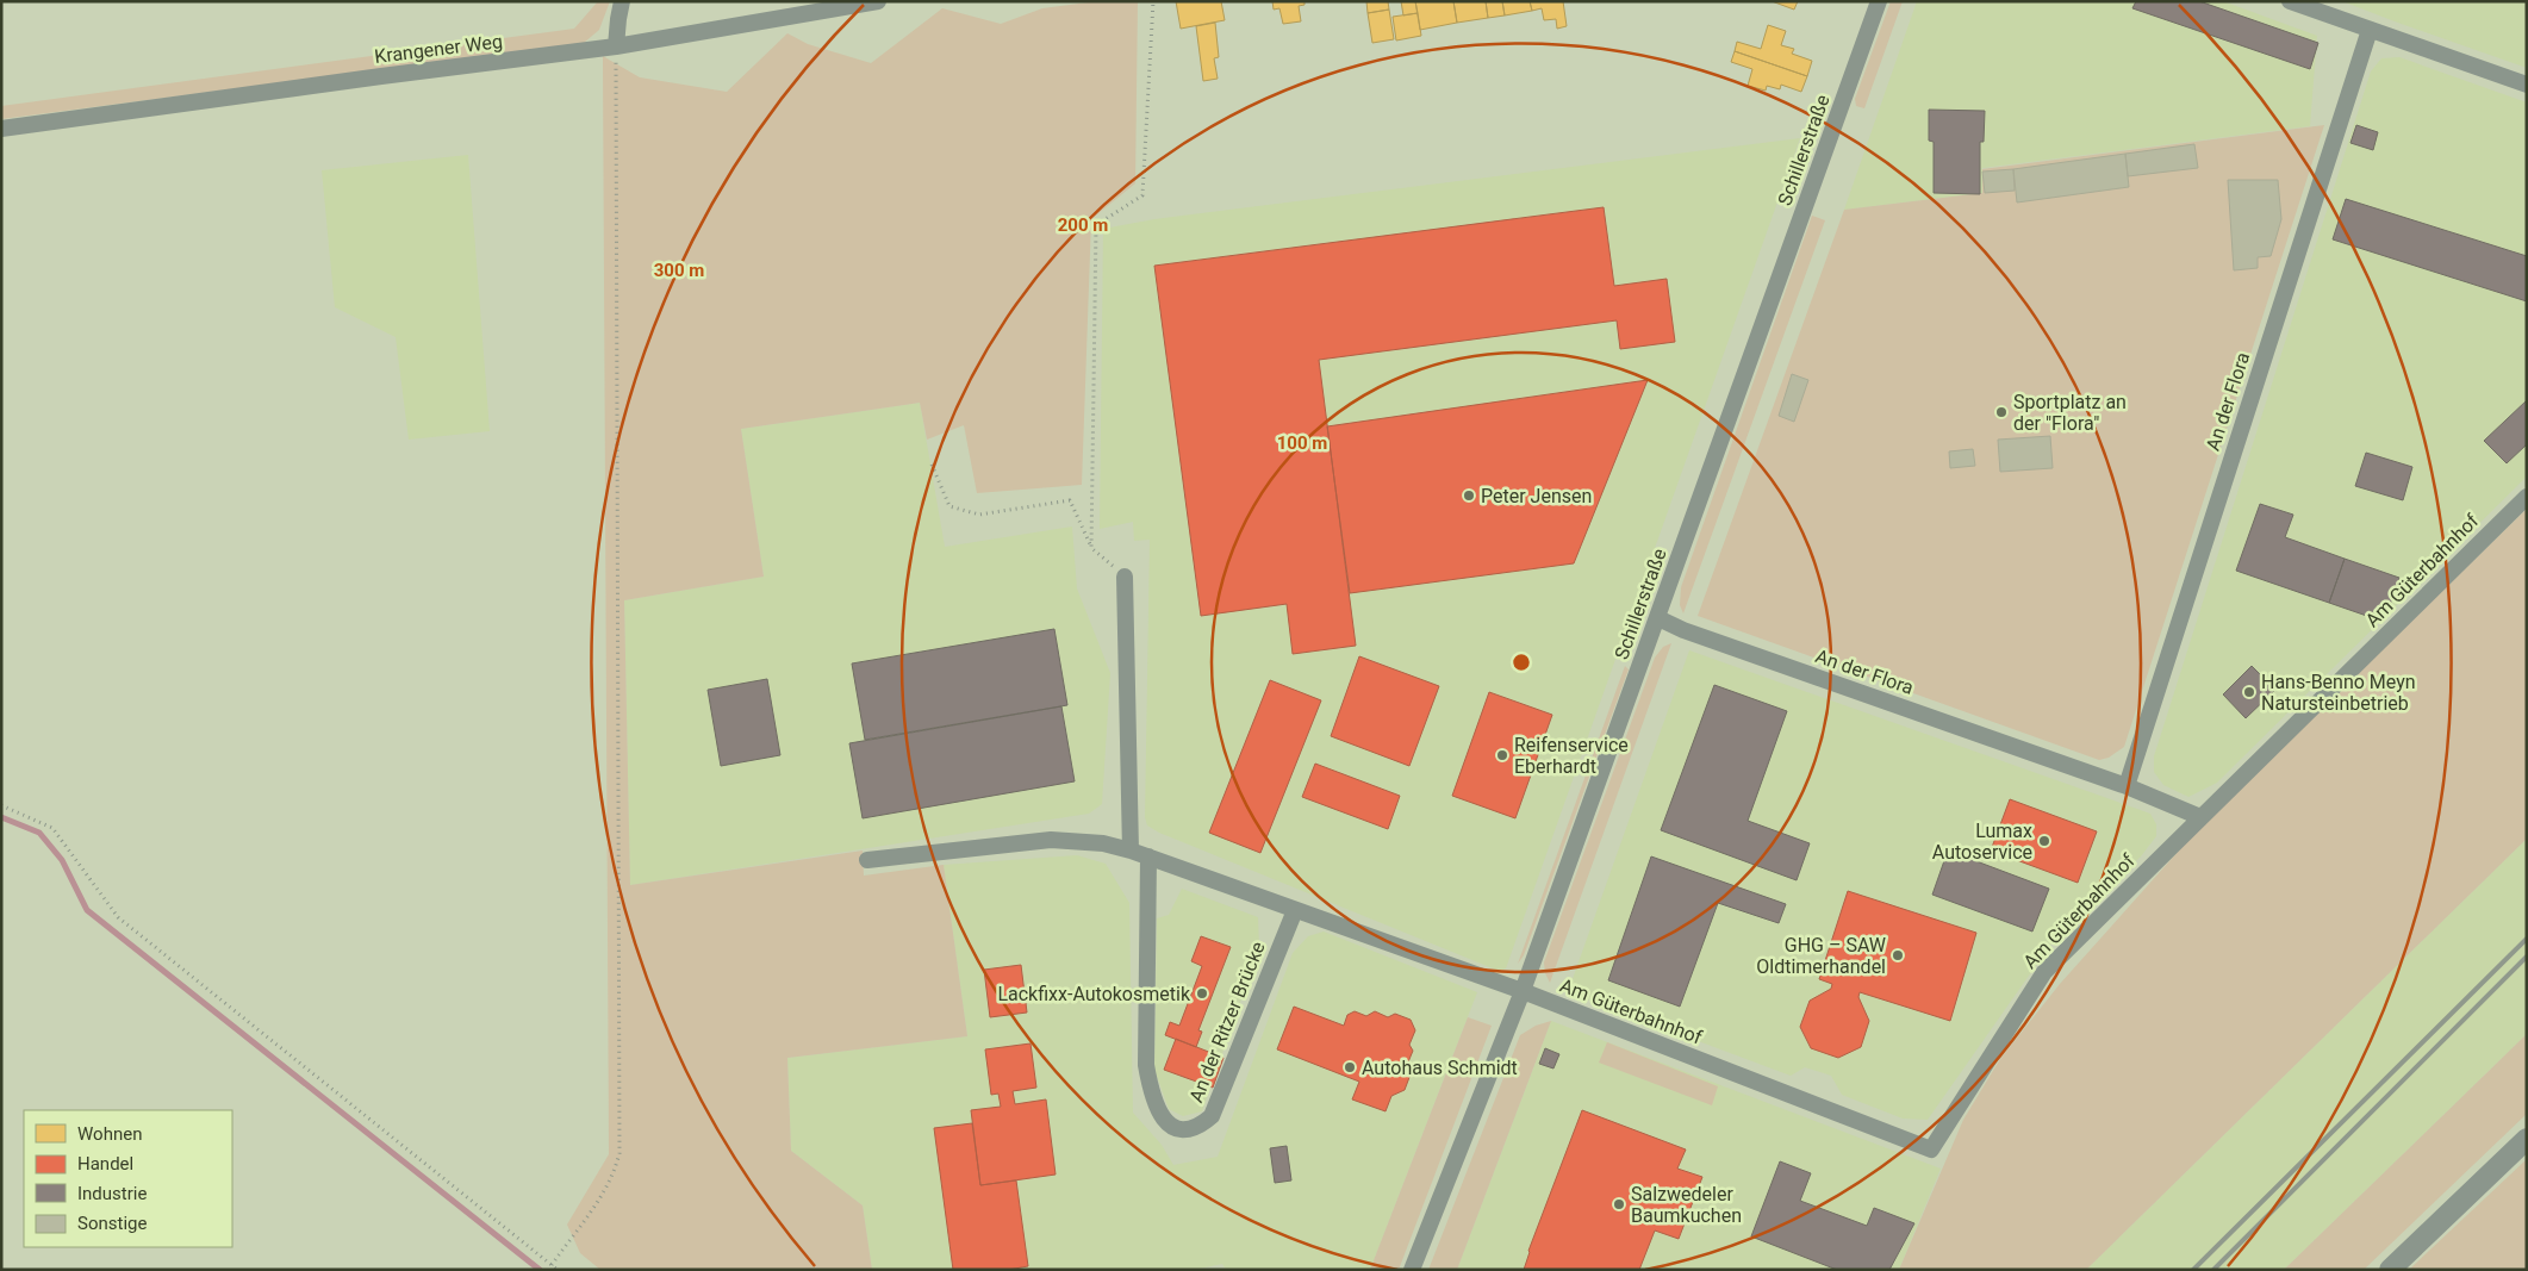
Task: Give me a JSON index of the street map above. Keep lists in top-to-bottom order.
{
  "streets": {
    "street": [
      "Krangener Weg",
      "Schillerstraße",
      "An der Flora",
      "Am Güterbahnhof",
      "An der Ritzer Brücke"
    ]
  },
  "crossings": [
    ["Schillerstraße", "An der Flora"],
    ["Schillerstraße", "Am Güterbahnhof"],
    ["An der Flora", "Am Güterbahnhof"]
  ],
  "places": [
    "Sportplatz an der \"Flora\"",
    "Peter Jensen",
    "Hans-Benno Meyn Natursteinbetrieb",
    "Reifenservice Eberhardt",
    "Lumax Autoservice",
    "GHG – SAW Oldtimerhandel",
    "Lackfixx-Autokosmetik",
    "Autohaus Schmidt",
    "Salzwedeler Baumkuchen"
  ],
  "legend": [
    "Wohnen",
    "Handel",
    "Industrie",
    "Sonstige"
  ],
  "rings": ["200 m", "300 m", "100 m"]
}
